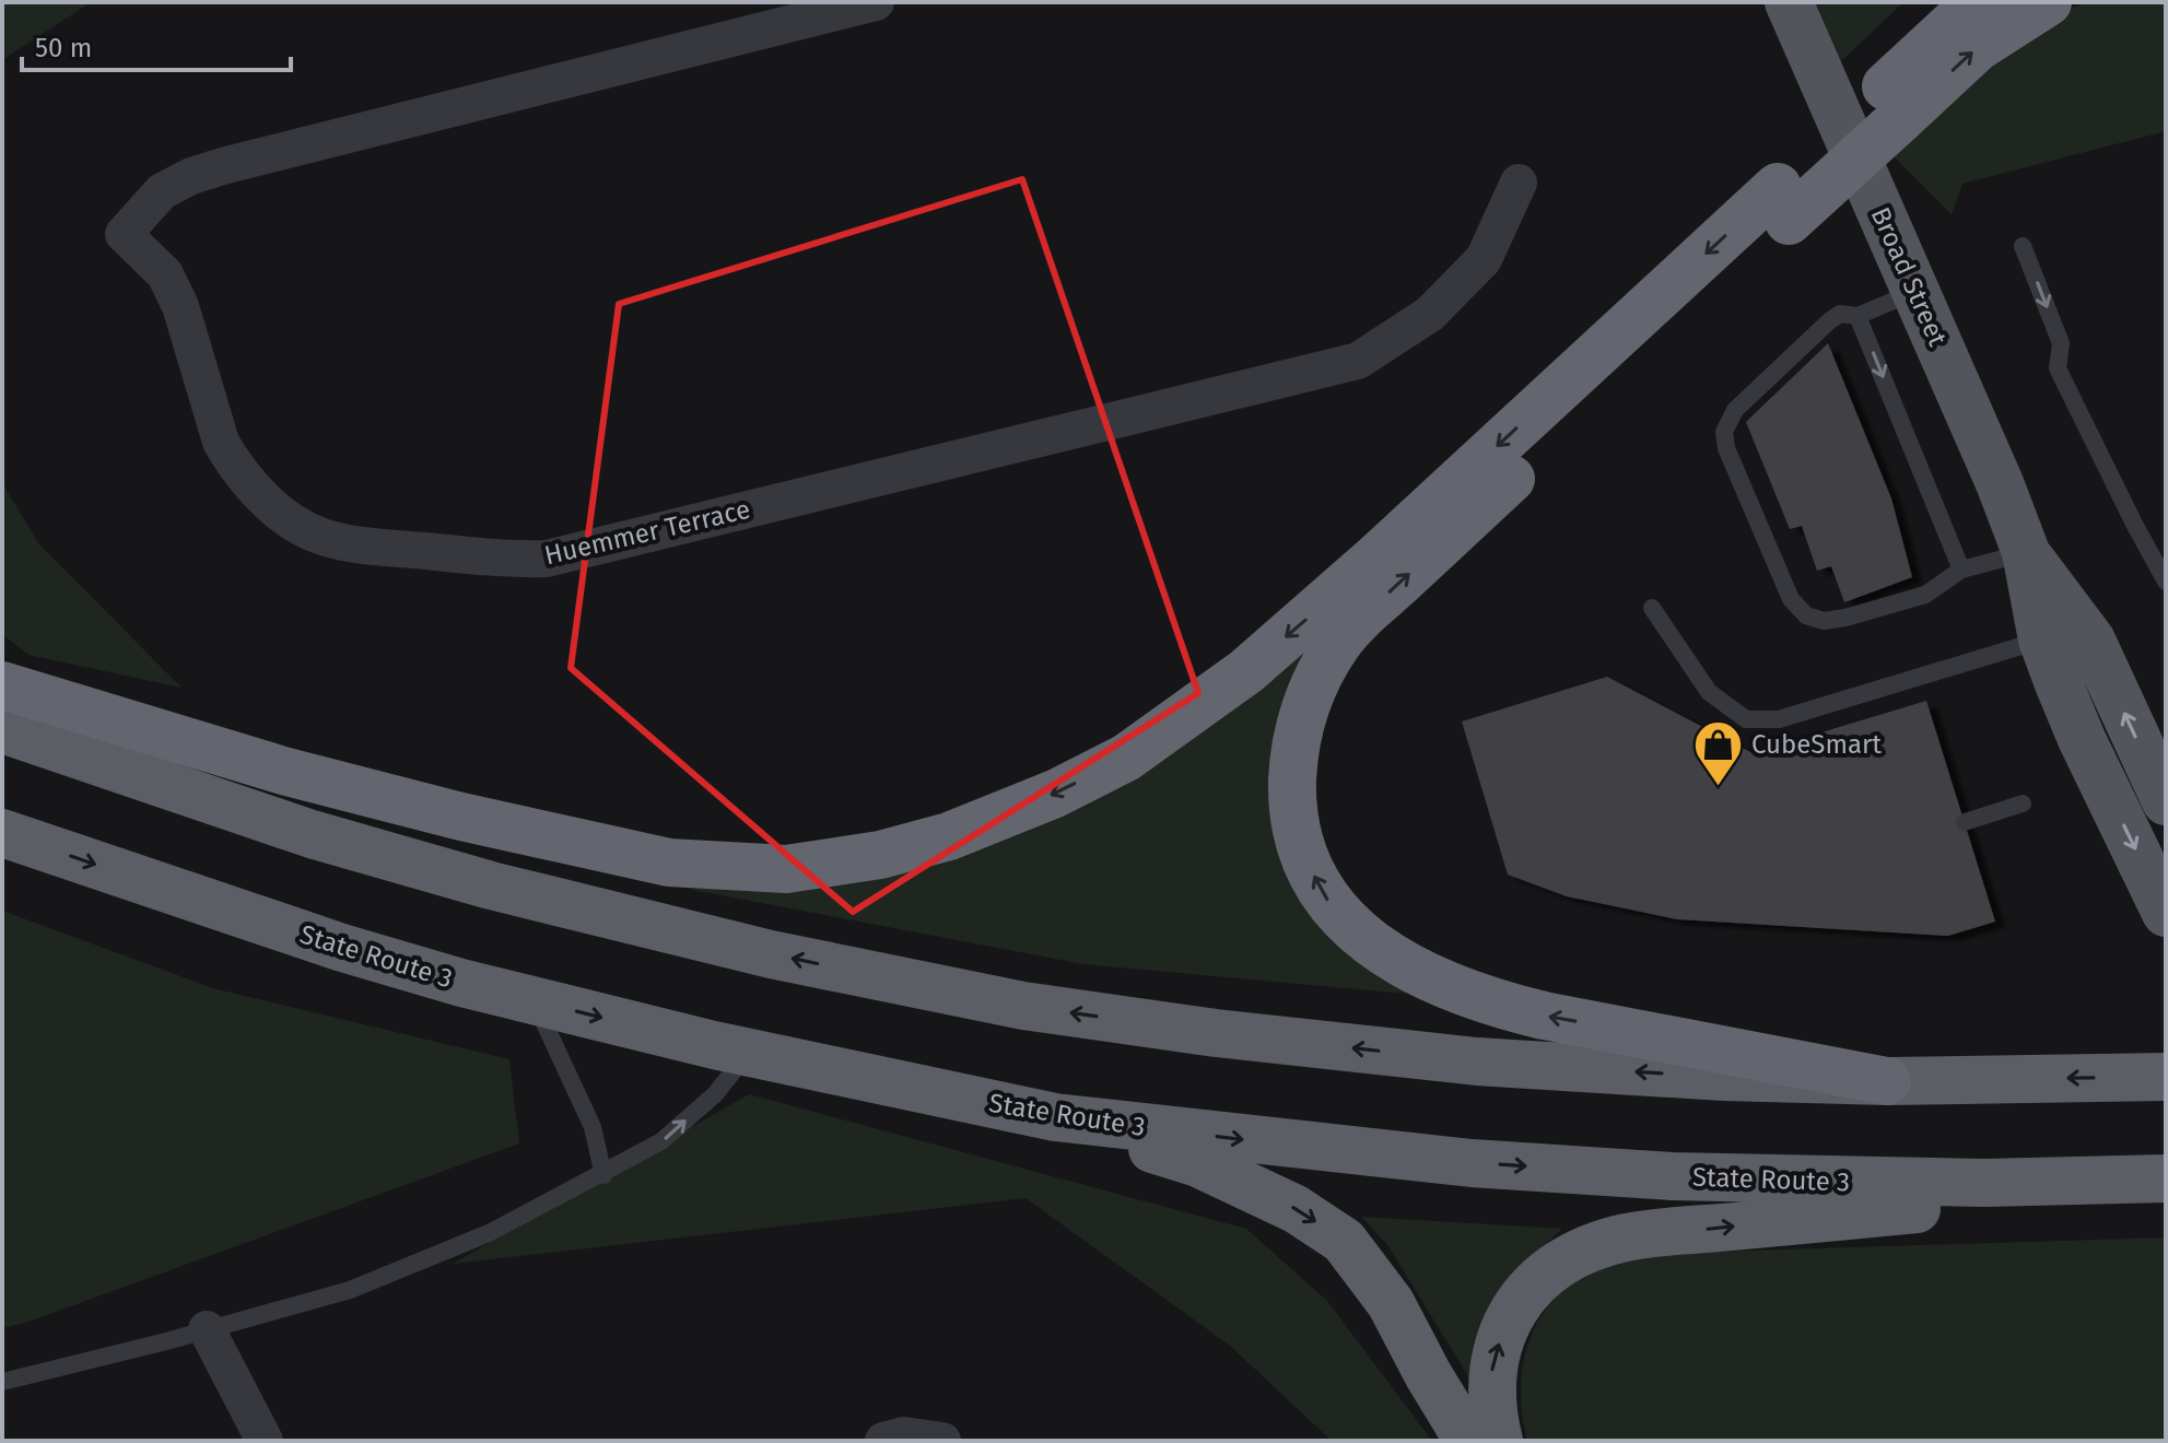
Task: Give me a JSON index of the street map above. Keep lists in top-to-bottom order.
{
  "streets": {
    "highway": ["State Route 3"],
    "main road": ["Broad Street"],
    "street": ["Huemmer Terrace"]
  },
  "places": {
    "shop": ["CubeSmart"]
  },
  "scale_bar": "50 m"
}
